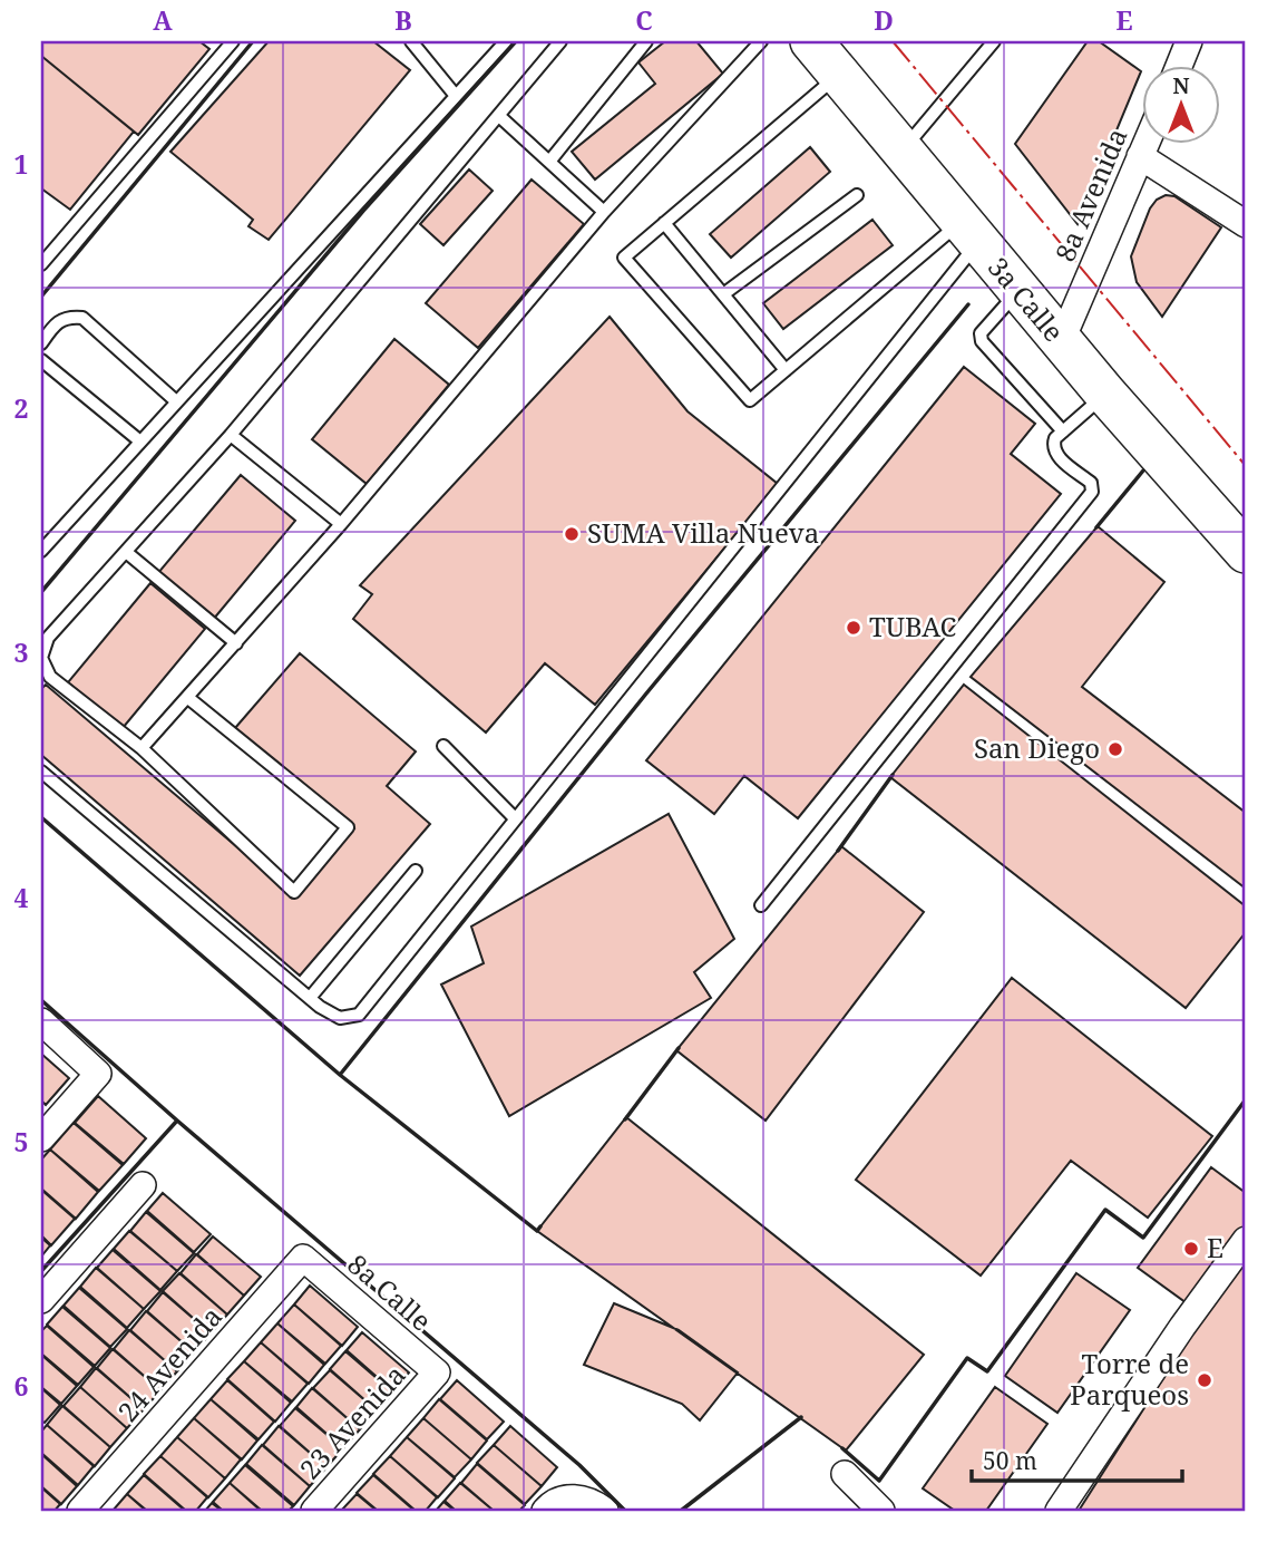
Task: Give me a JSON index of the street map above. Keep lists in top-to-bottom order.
{
  "streets": {
    "main road": ["3a Calle"],
    "street": [
      "8a Avenida",
      "8a Calle",
      "24 Avenida",
      "23 Avenida"
    ]
  },
  "crossings": [
    ["8a Avenida", "3a Calle"],
    ["8a Calle", "24 Avenida"],
    ["8a Calle", "23 Avenida"]
  ],
  "places": [
    "SUMA Villa Nueva",
    "TUBAC",
    "San Diego",
    "E",
    "Torre de Parqueos"
  ],
  "scale_bar": "50 m",
  "north": "top",
  "grid": {
    "columns": [
      "A",
      "B",
      "C",
      "D",
      "E"
    ],
    "rows": [
      "1",
      "2",
      "3",
      "4",
      "5",
      "6"
    ]
  }
}
